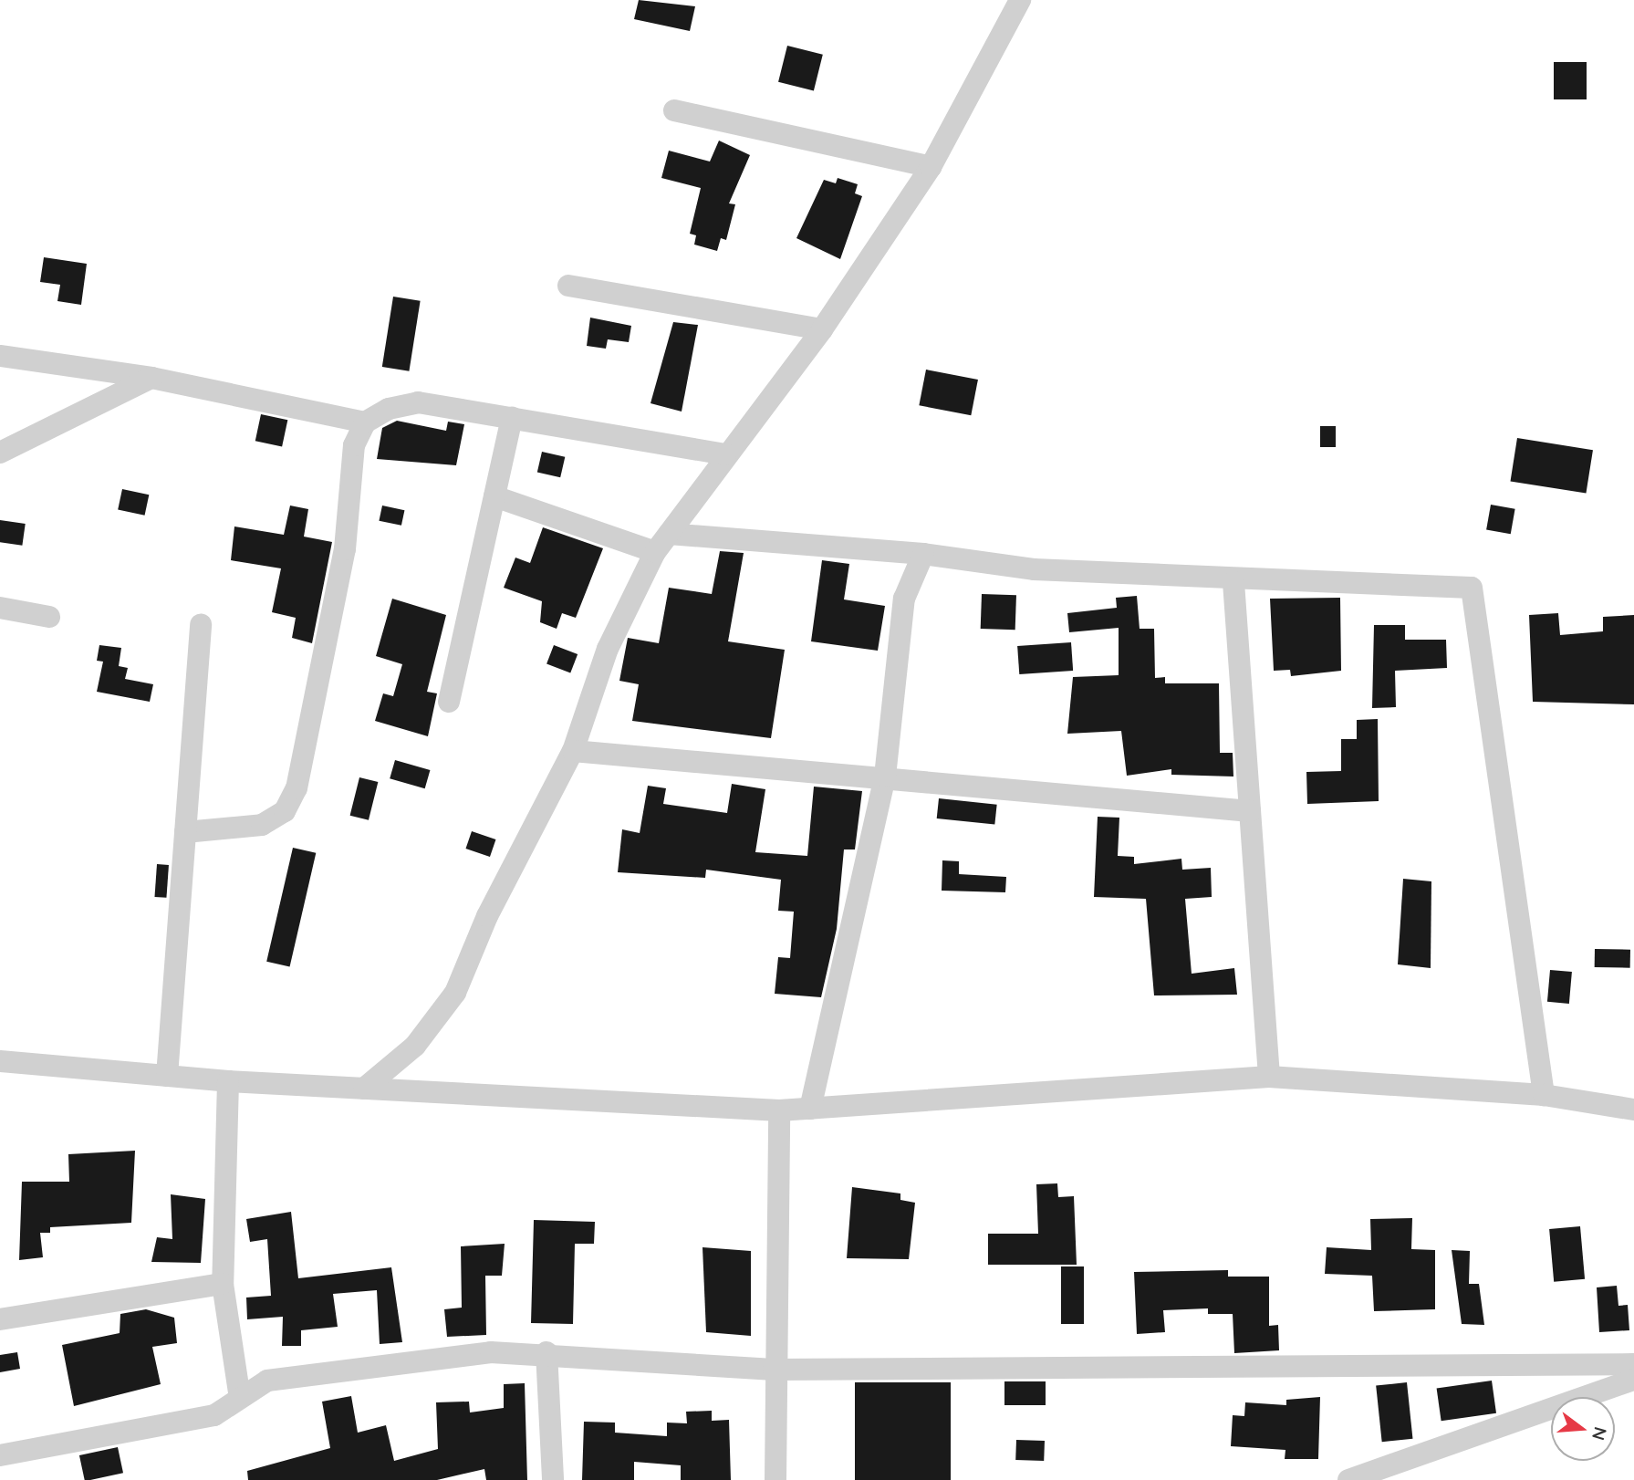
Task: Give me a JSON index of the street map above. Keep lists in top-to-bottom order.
{
  "north": "right"
}
